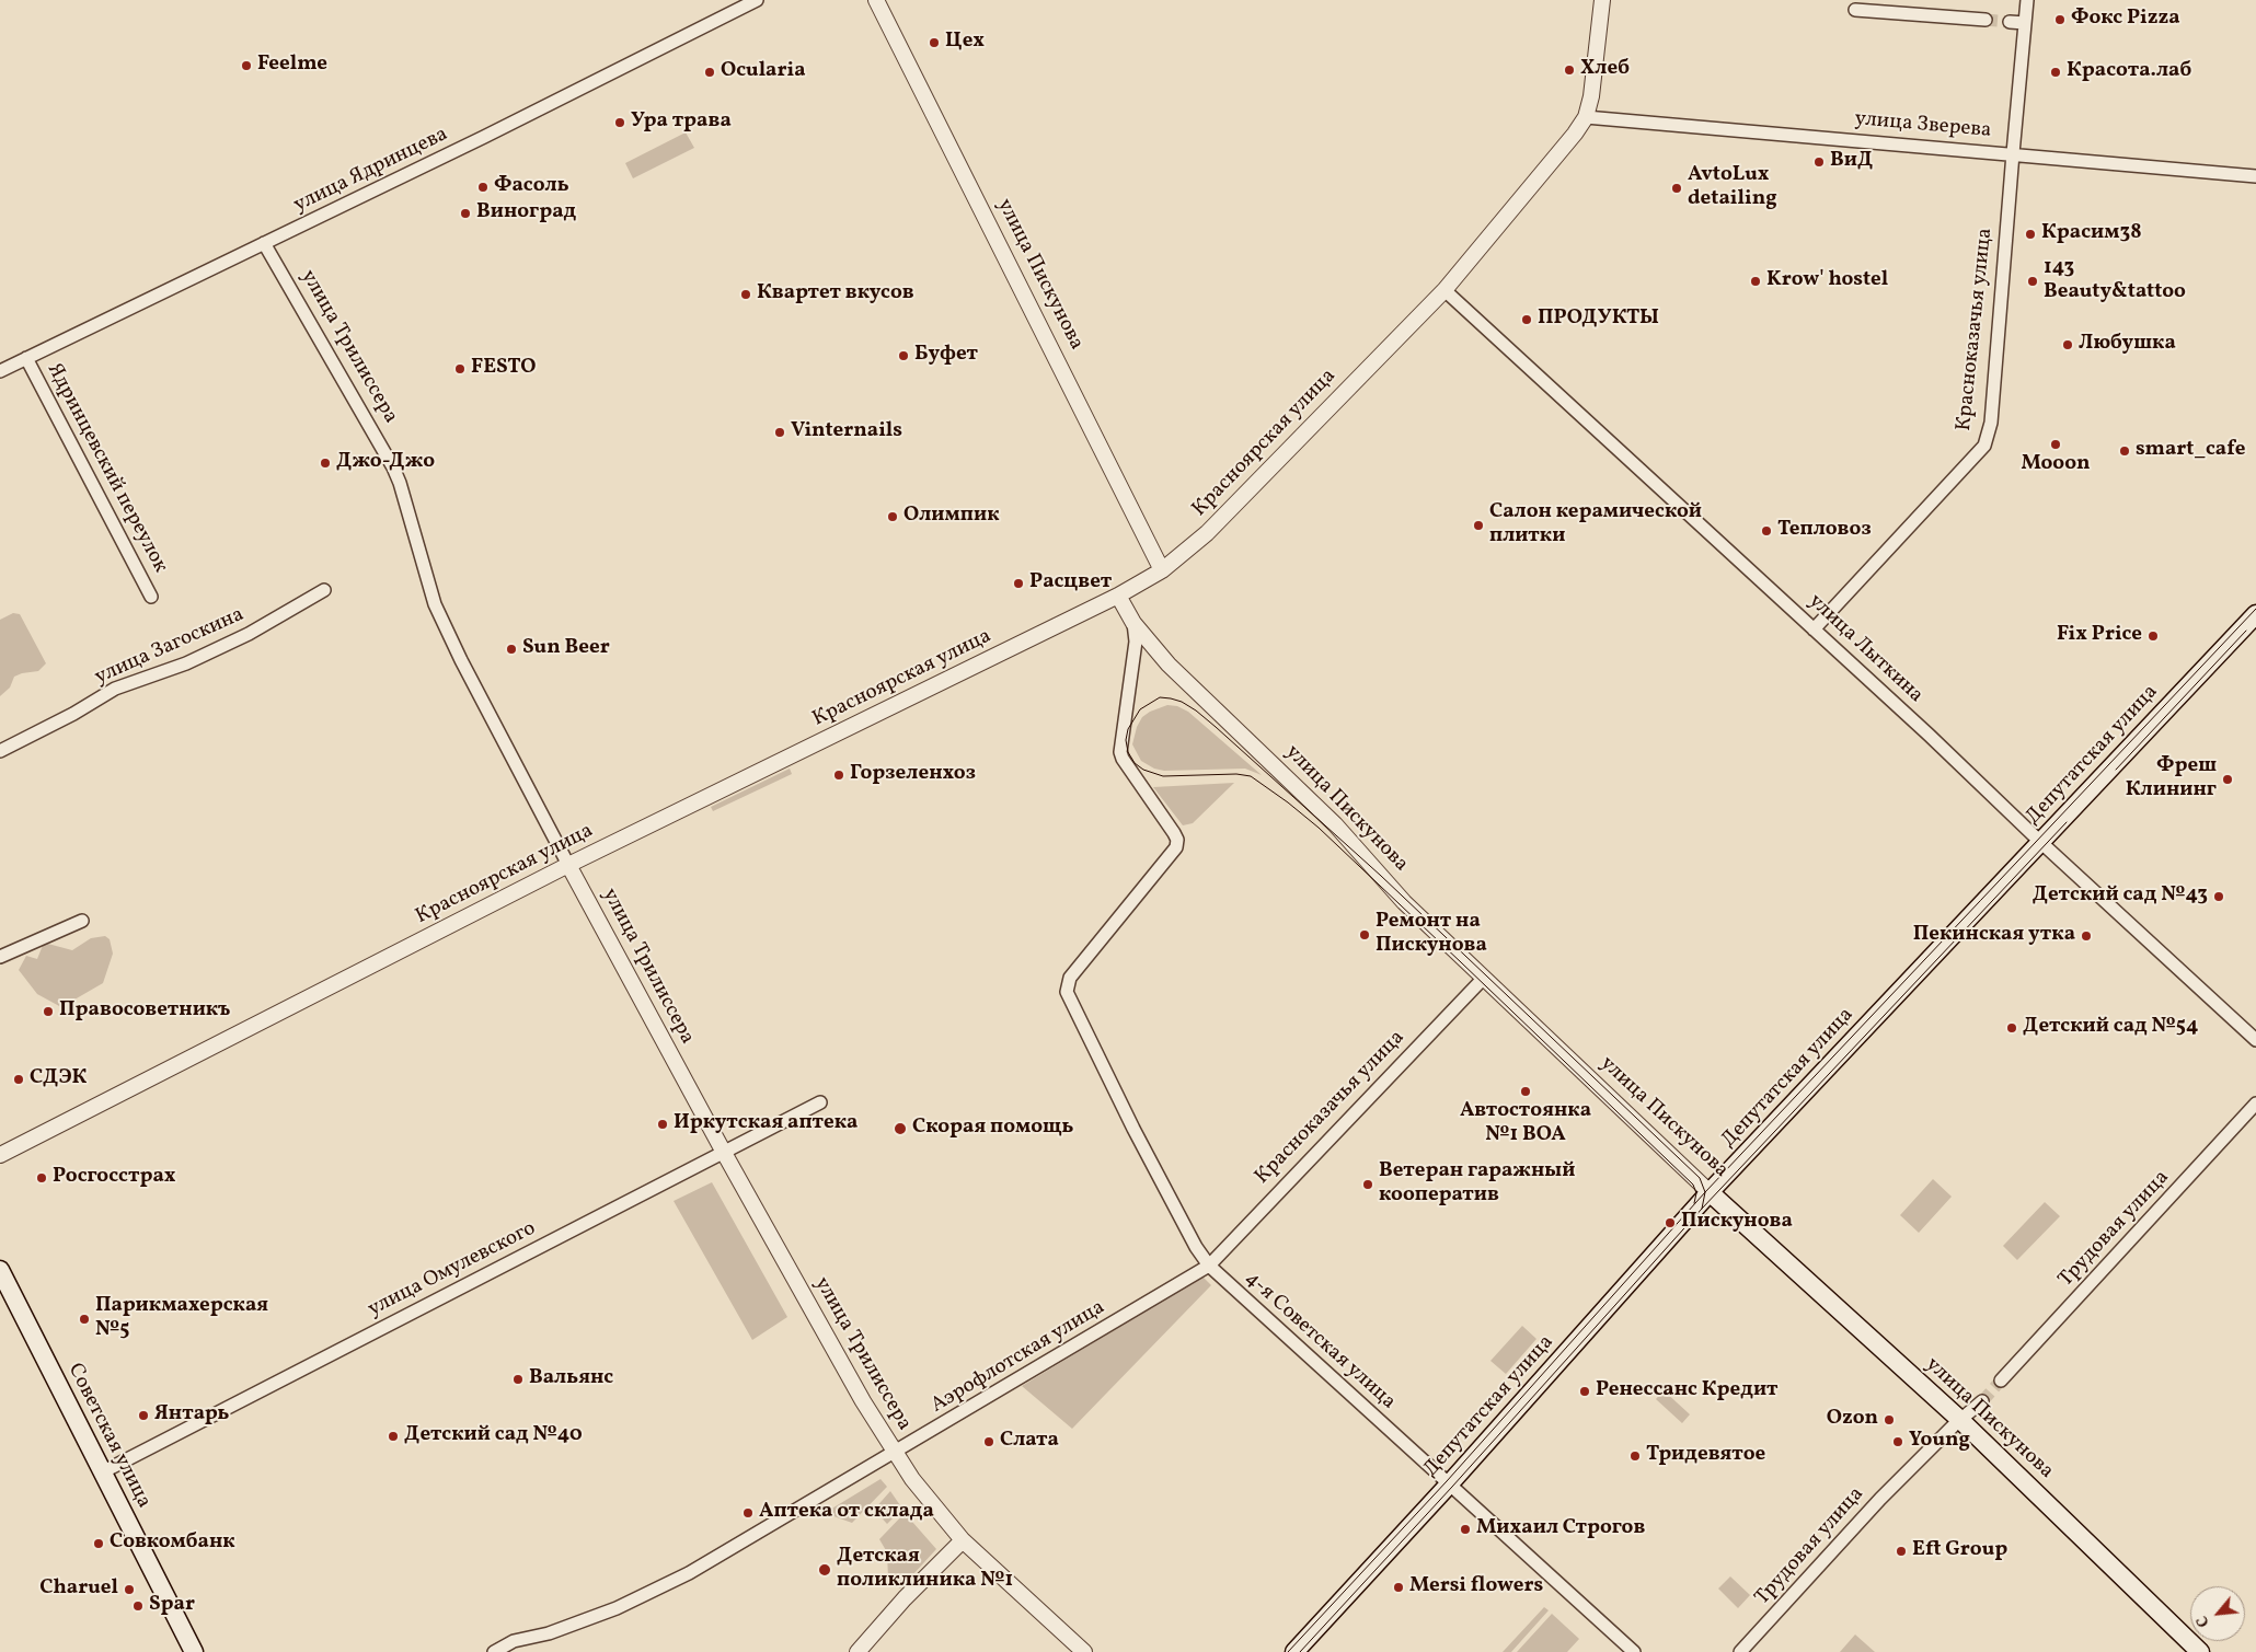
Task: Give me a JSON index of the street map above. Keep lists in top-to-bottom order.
{
  "streets": {
    "main road": ["улица Пискунова", "Депутатская улица", "Советская улица"],
    "street": [
      "улица Зверева",
      "улица Ядринцева",
      "Красноказачья улица",
      "улица Трилиссера",
      "Красноярская улица",
      "Ядринцевский переулок",
      "улица Загоскина",
      "улица Лыткина",
      "Трудовая улица",
      "улица Омулевского",
      "4-я Советская улица",
      "Аэрофлотская улица"
    ]
  },
  "crossings": [
    ["улица Зверева", "Красноказачья улица"],
    ["улица Зверева", "Красноярская улица"],
    ["улица Ядринцева", "улица Трилиссера"],
    ["улица Ядринцева", "Ядринцевский переулок"],
    ["улица Пискунова", "Красноказачья улица"],
    ["улица Пискунова", "Красноярская улица"],
    ["улица Пискунова", "Депутатская улица"],
    ["улица Пискунова", "Трудовая улица"],
    ["улица Пискунова", "4-я Советская улица"],
    ["Красноказачья улица", "улица Лыткина"],
    ["Красноказачья улица", "4-я Советская улица"],
    ["Красноказачья улица", "Аэрофлотская улица"],
    ["улица Трилиссера", "Красноярская улица"],
    ["улица Трилиссера", "улица Омулевского"],
    ["улица Трилиссера", "Аэрофлотская улица"],
    ["Красноярская улица", "улица Лыткина"],
    ["улица Лыткина", "Депутатская улица"],
    ["Депутатская улица", "4-я Советская улица"],
    ["улица Омулевского", "Советская улица"],
    ["4-я Советская улица", "Аэрофлотская улица"]
  ],
  "places": [
    "Фокс Pizza",
    "Цех",
    "Feelme",
    "Хлеб",
    "Ocularia",
    "Красота.лаб",
    "Ура трава",
    "ВиД",
    "Фасоль",
    "AvtoLux detailing",
    "Виноград",
    "Красим38",
    "Krow' hostel",
    "143 Beauty&tattoo",
    "Квартет вкусов",
    "ПРОДУКТЫ",
    "Любушка",
    "Буфет",
    "FESTO",
    "Vinternails",
    "Mooon",
    "smart_cafe",
    "Джо-Джо",
    "Олимпик",
    "Салон керамической плитки",
    "Тепловоз",
    "Расцвет",
    "Fix Price",
    "Sun Beer",
    "Горзеленхоз",
    "Фрeш Клининг",
    "Детский сад №43",
    "Ремонт на Пискунова",
    "Пекинская утка",
    "Правосоветникъ",
    "Детский сад №54",
    "СДЭК",
    "Автостоянка №1 ВОА",
    "Иркутская аптека",
    "Скорая помощь",
    "Росгосстрах",
    "Ветеран гаражный кооператив",
    "Пискунова",
    "Парикмахерская №5",
    "Вальянс",
    "Ренессанс Кредит",
    "Янтарь",
    "Ozon",
    "Детский сад №40",
    "Слата",
    "Young",
    "Тридевятое",
    "Аптека от склада",
    "Михаил Строгов",
    "Совкомбанк",
    "Eft Group",
    "Детская поликлиника №1",
    "Mersi flowers",
    "Charuel",
    "Spar"
  ],
  "north": "bottom left"
}
